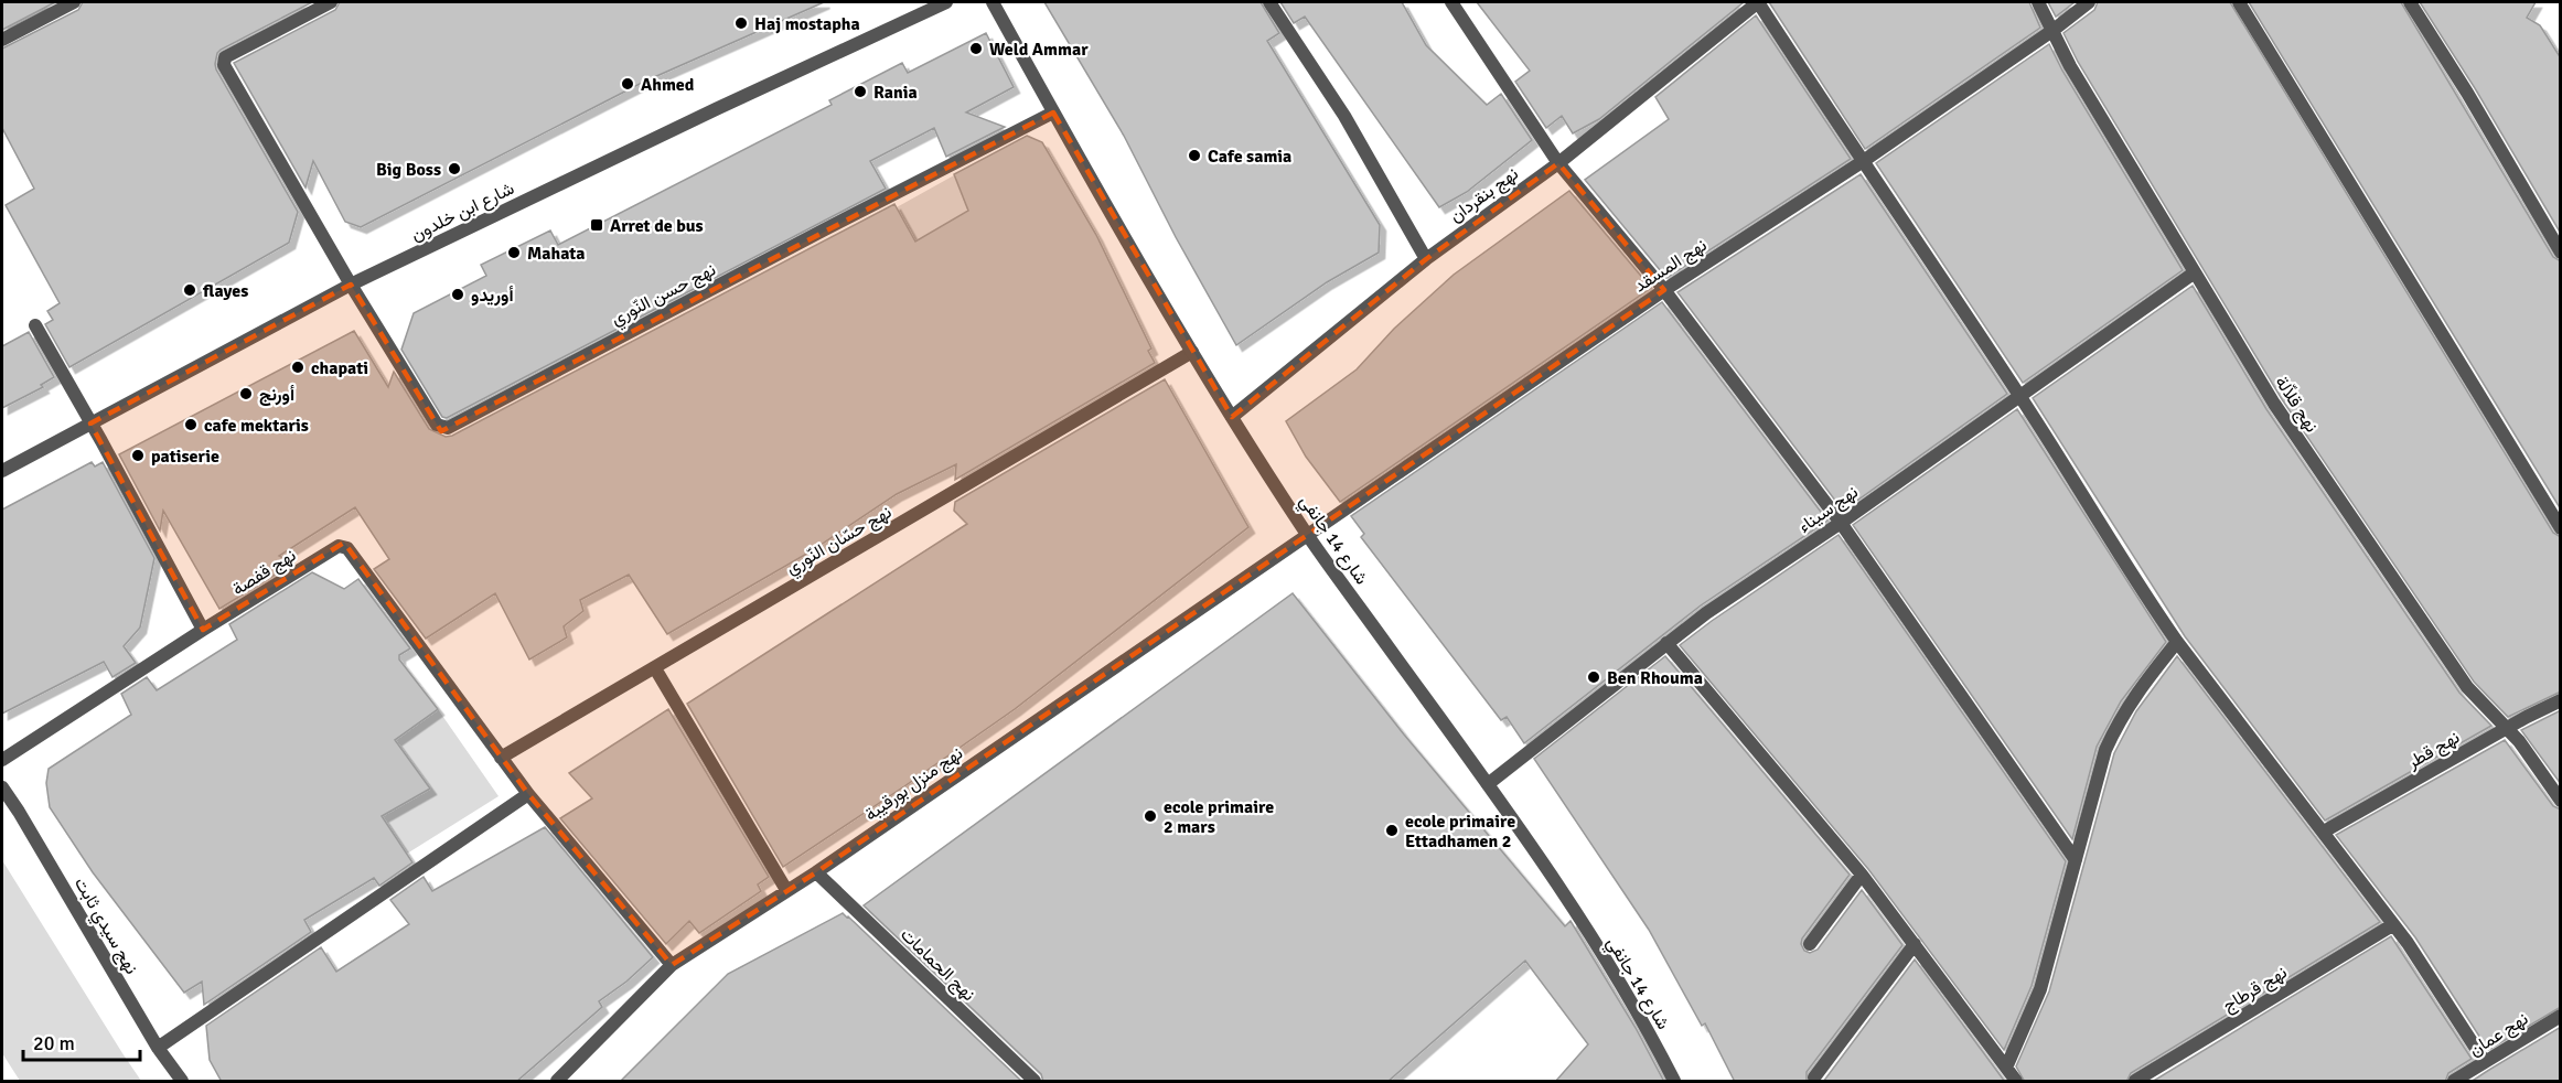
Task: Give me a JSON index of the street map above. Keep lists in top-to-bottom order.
{
  "streets": {
    "street": [
      "نهج بنقردان",
      "شارع ابن خلدون",
      "نهج المسقد",
      "نهج حسن النّوري",
      "نهج قلاّلة",
      "نهج سيناء",
      "نهج حسّان النّوري",
      "شارع 14 جانفي",
      "نهج قفصة",
      "نهج قطر",
      "نهج منزل بورقيبة",
      "نهج سيدي ثابت",
      "نهج الحمامات",
      "نهج قرطاج",
      "نهج عمان"
    ]
  },
  "crossings": [
    ["نهج بنقردان", "شارع 14 جانفي"],
    ["شارع ابن خلدون", "نهج حسن النّوري"],
    ["نهج المسقد", "نهج قلاّلة"],
    ["نهج المسقد", "شارع 14 جانفي"],
    ["نهج المسقد", "نهج منزل بورقيبة"],
    ["نهج حسن النّوري", "شارع 14 جانفي"],
    ["نهج قلاّلة", "نهج سيناء"],
    ["نهج قلاّلة", "نهج قطر"],
    ["نهج سيناء", "شارع 14 جانفي"],
    ["نهج حسّان النّوري", "شارع 14 جانفي"],
    ["نهج حسّان النّوري", "نهج قفصة"],
    ["شارع 14 جانفي", "نهج منزل بورقيبة"],
    ["نهج منزل بورقيبة", "نهج الحمامات"]
  ],
  "places": {
    "other": [
      "Haj mostapha",
      "Weld Ammar",
      "Ahmed",
      "Rania",
      "Cafe samia",
      "Big Boss",
      "Mahata",
      "flayes",
      "أوريدو",
      "chapati",
      "أورنج",
      "cafe mektaris",
      "patiserie",
      "Ben Rhouma",
      "ecole primaire 2 mars",
      "ecole primaire Ettadhamen 2"
    ],
    "transit": ["Arret de bus"]
  },
  "scale_bar": "20 m"
}
